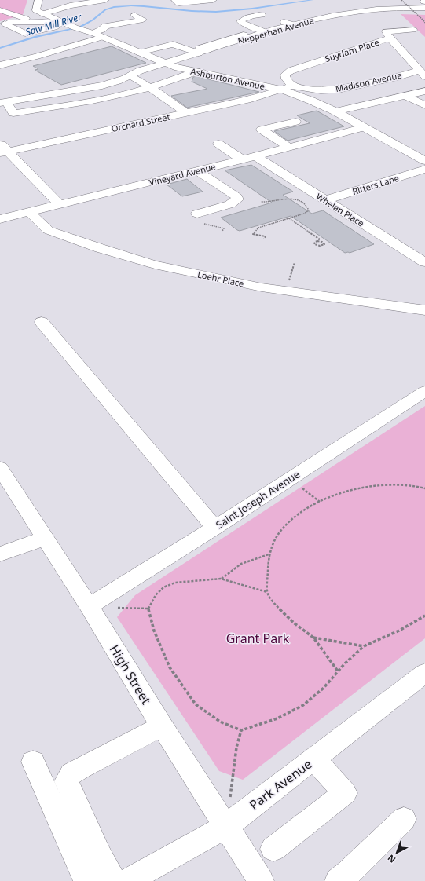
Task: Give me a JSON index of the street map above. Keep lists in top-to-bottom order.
{
  "streets": {
    "street": [
      "Nepperhan Avenue",
      "Suydam Place",
      "Ashburton Avenue",
      "Madison Avenue",
      "Orchard Street",
      "Vineyard Avenue",
      "Ritters Lane",
      "Whelan Place",
      "Loehr Place",
      "Saint Joseph Avenue",
      "High Street",
      "Park Avenue"
    ]
  },
  "crossings": [
    ["Nepperhan Avenue", "Ashburton Avenue"],
    ["Suydam Place", "Madison Avenue"],
    ["Ashburton Avenue", "Orchard Street"],
    ["Ashburton Avenue", "Vineyard Avenue"],
    ["Ashburton Avenue", "Ritters Lane"],
    ["Vineyard Avenue", "Whelan Place"],
    ["Vineyard Avenue", "Loehr Place"],
    ["Ritters Lane", "Whelan Place"],
    ["Saint Joseph Avenue", "High Street"],
    ["High Street", "Park Avenue"]
  ],
  "water": ["Saw Mill River"],
  "parks": ["Grant Park"],
  "north": "bottom left"
}
